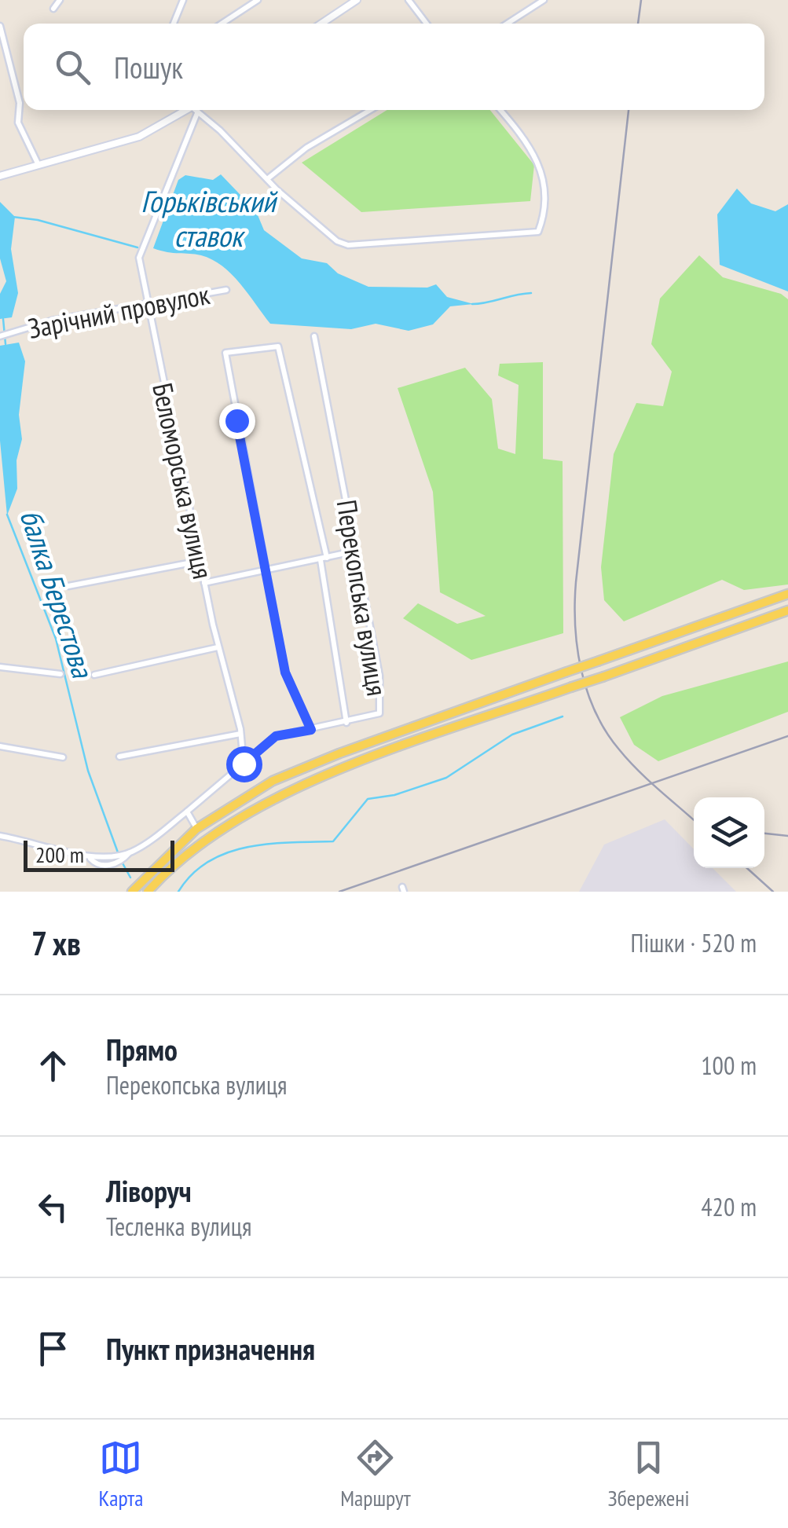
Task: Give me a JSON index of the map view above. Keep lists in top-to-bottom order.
{
  "streets": {
    "street": ["Зарічний провулок", "Беломорська вулиця", "Перекопська вулиця"]
  },
  "crossings": [
    ["Зарічний провулок", "Беломорська вулиця"],
    ["Беломорська вулиця", "Перекопська вулиця"]
  ],
  "water": ["Горьківський ставок", "балка Берестова"],
  "scale_bar": "200 m",
  "page": {
    "search": "Пошук",
    "scale": "200 m",
    "heading": ["7 хв", "Пішки · 520 m"],
    "list": [
      ["Прямо", "Перекопська вулиця", "100 m"],
      ["Ліворуч", "Тесленка вулиця", "420 m"],
      "Пункт призначення"
    ],
    "nav": ["Карта", "Маршрут", "Збережені"]
  }
}
